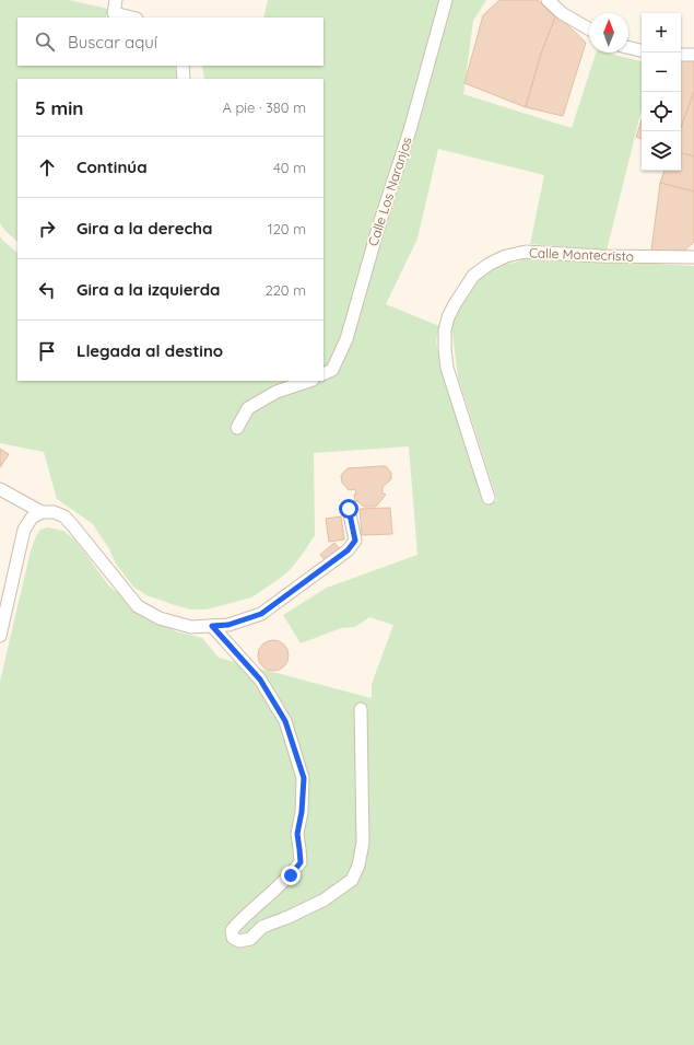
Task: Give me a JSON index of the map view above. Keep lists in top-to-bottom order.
{
  "streets": {
    "street": ["Calle Los Naranjos", "Calle Montecristo"]
  },
  "north": "top",
  "page": {
    "map_buttons": ["+", "−"],
    "search": "Buscar aquí",
    "heading": ["5 min", "A pie · 380 m"],
    "list": [
      ["Continúa", "40 m"],
      ["Gira a la derecha", "120 m"],
      ["Gira a la izquierda", "220 m"],
      "Llegada al destino"
    ]
  }
}
